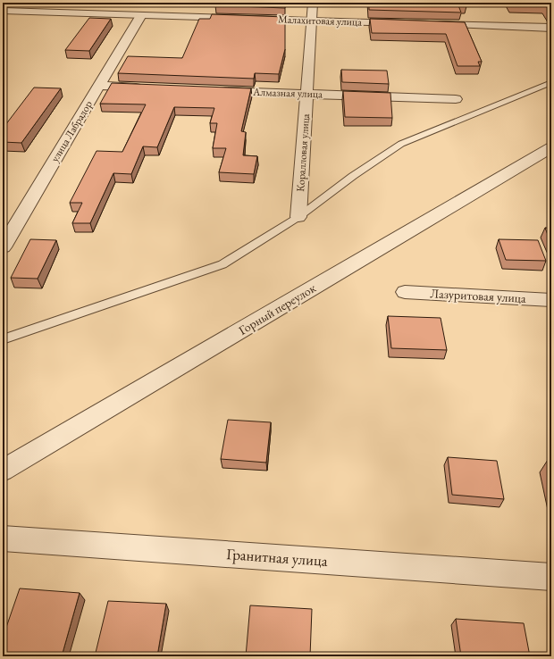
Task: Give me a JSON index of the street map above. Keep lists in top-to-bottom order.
{
  "streets": {
    "street": [
      "Малахитовая улица",
      "Алмазная улица",
      "улица Лабрадор",
      "Коралловая улица",
      "Лазуритовая улица",
      "Горный переулок",
      "Гранитная улица"
    ]
  },
  "crossings": [
    ["Малахитовая улица", "улица Лабрадор"],
    ["Малахитовая улица", "Коралловая улица"],
    ["Алмазная улица", "Коралловая улица"]
  ]
}
